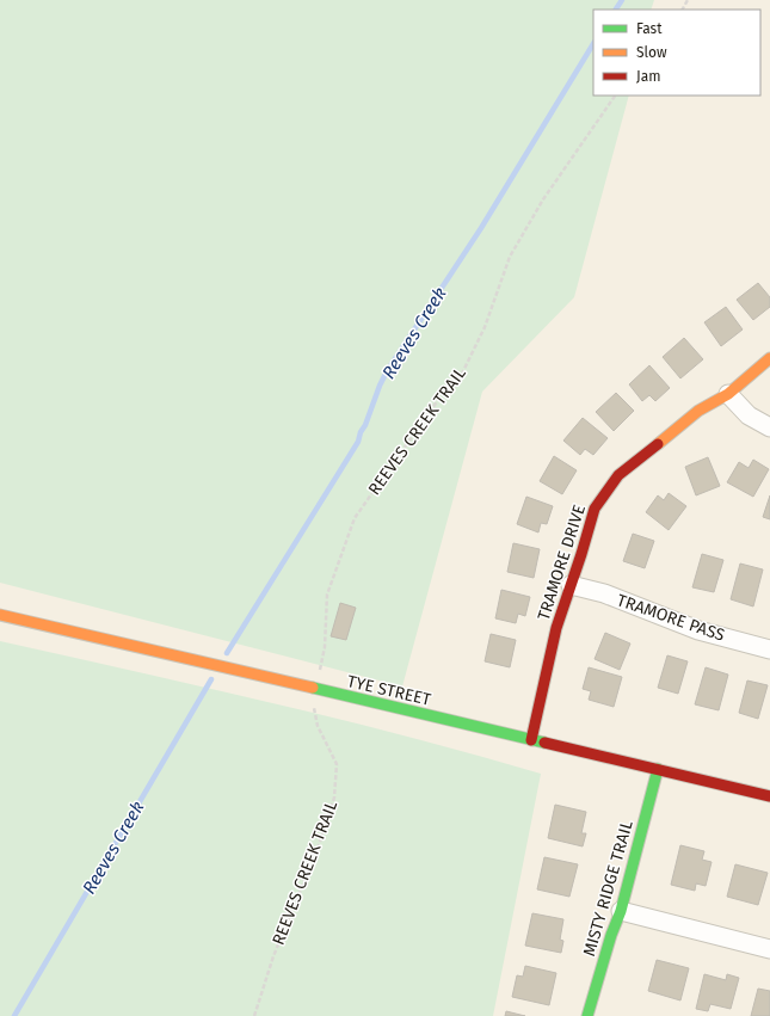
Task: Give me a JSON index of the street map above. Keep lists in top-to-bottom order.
{
  "streets": {
    "street": [
      "TRAMORE DRIVE",
      "TRAMORE PASS",
      "TYE STREET",
      "MISTY RIDGE TRAIL"
    ],
    "path": ["REEVES CREEK TRAIL"]
  },
  "crossings": [
    ["TRAMORE DRIVE", "TRAMORE PASS"],
    ["TRAMORE DRIVE", "TYE STREET"],
    ["TYE STREET", "MISTY RIDGE TRAIL"]
  ],
  "water": ["Reeves Creek"],
  "legend": ["Fast", "Slow", "Jam"]
}
